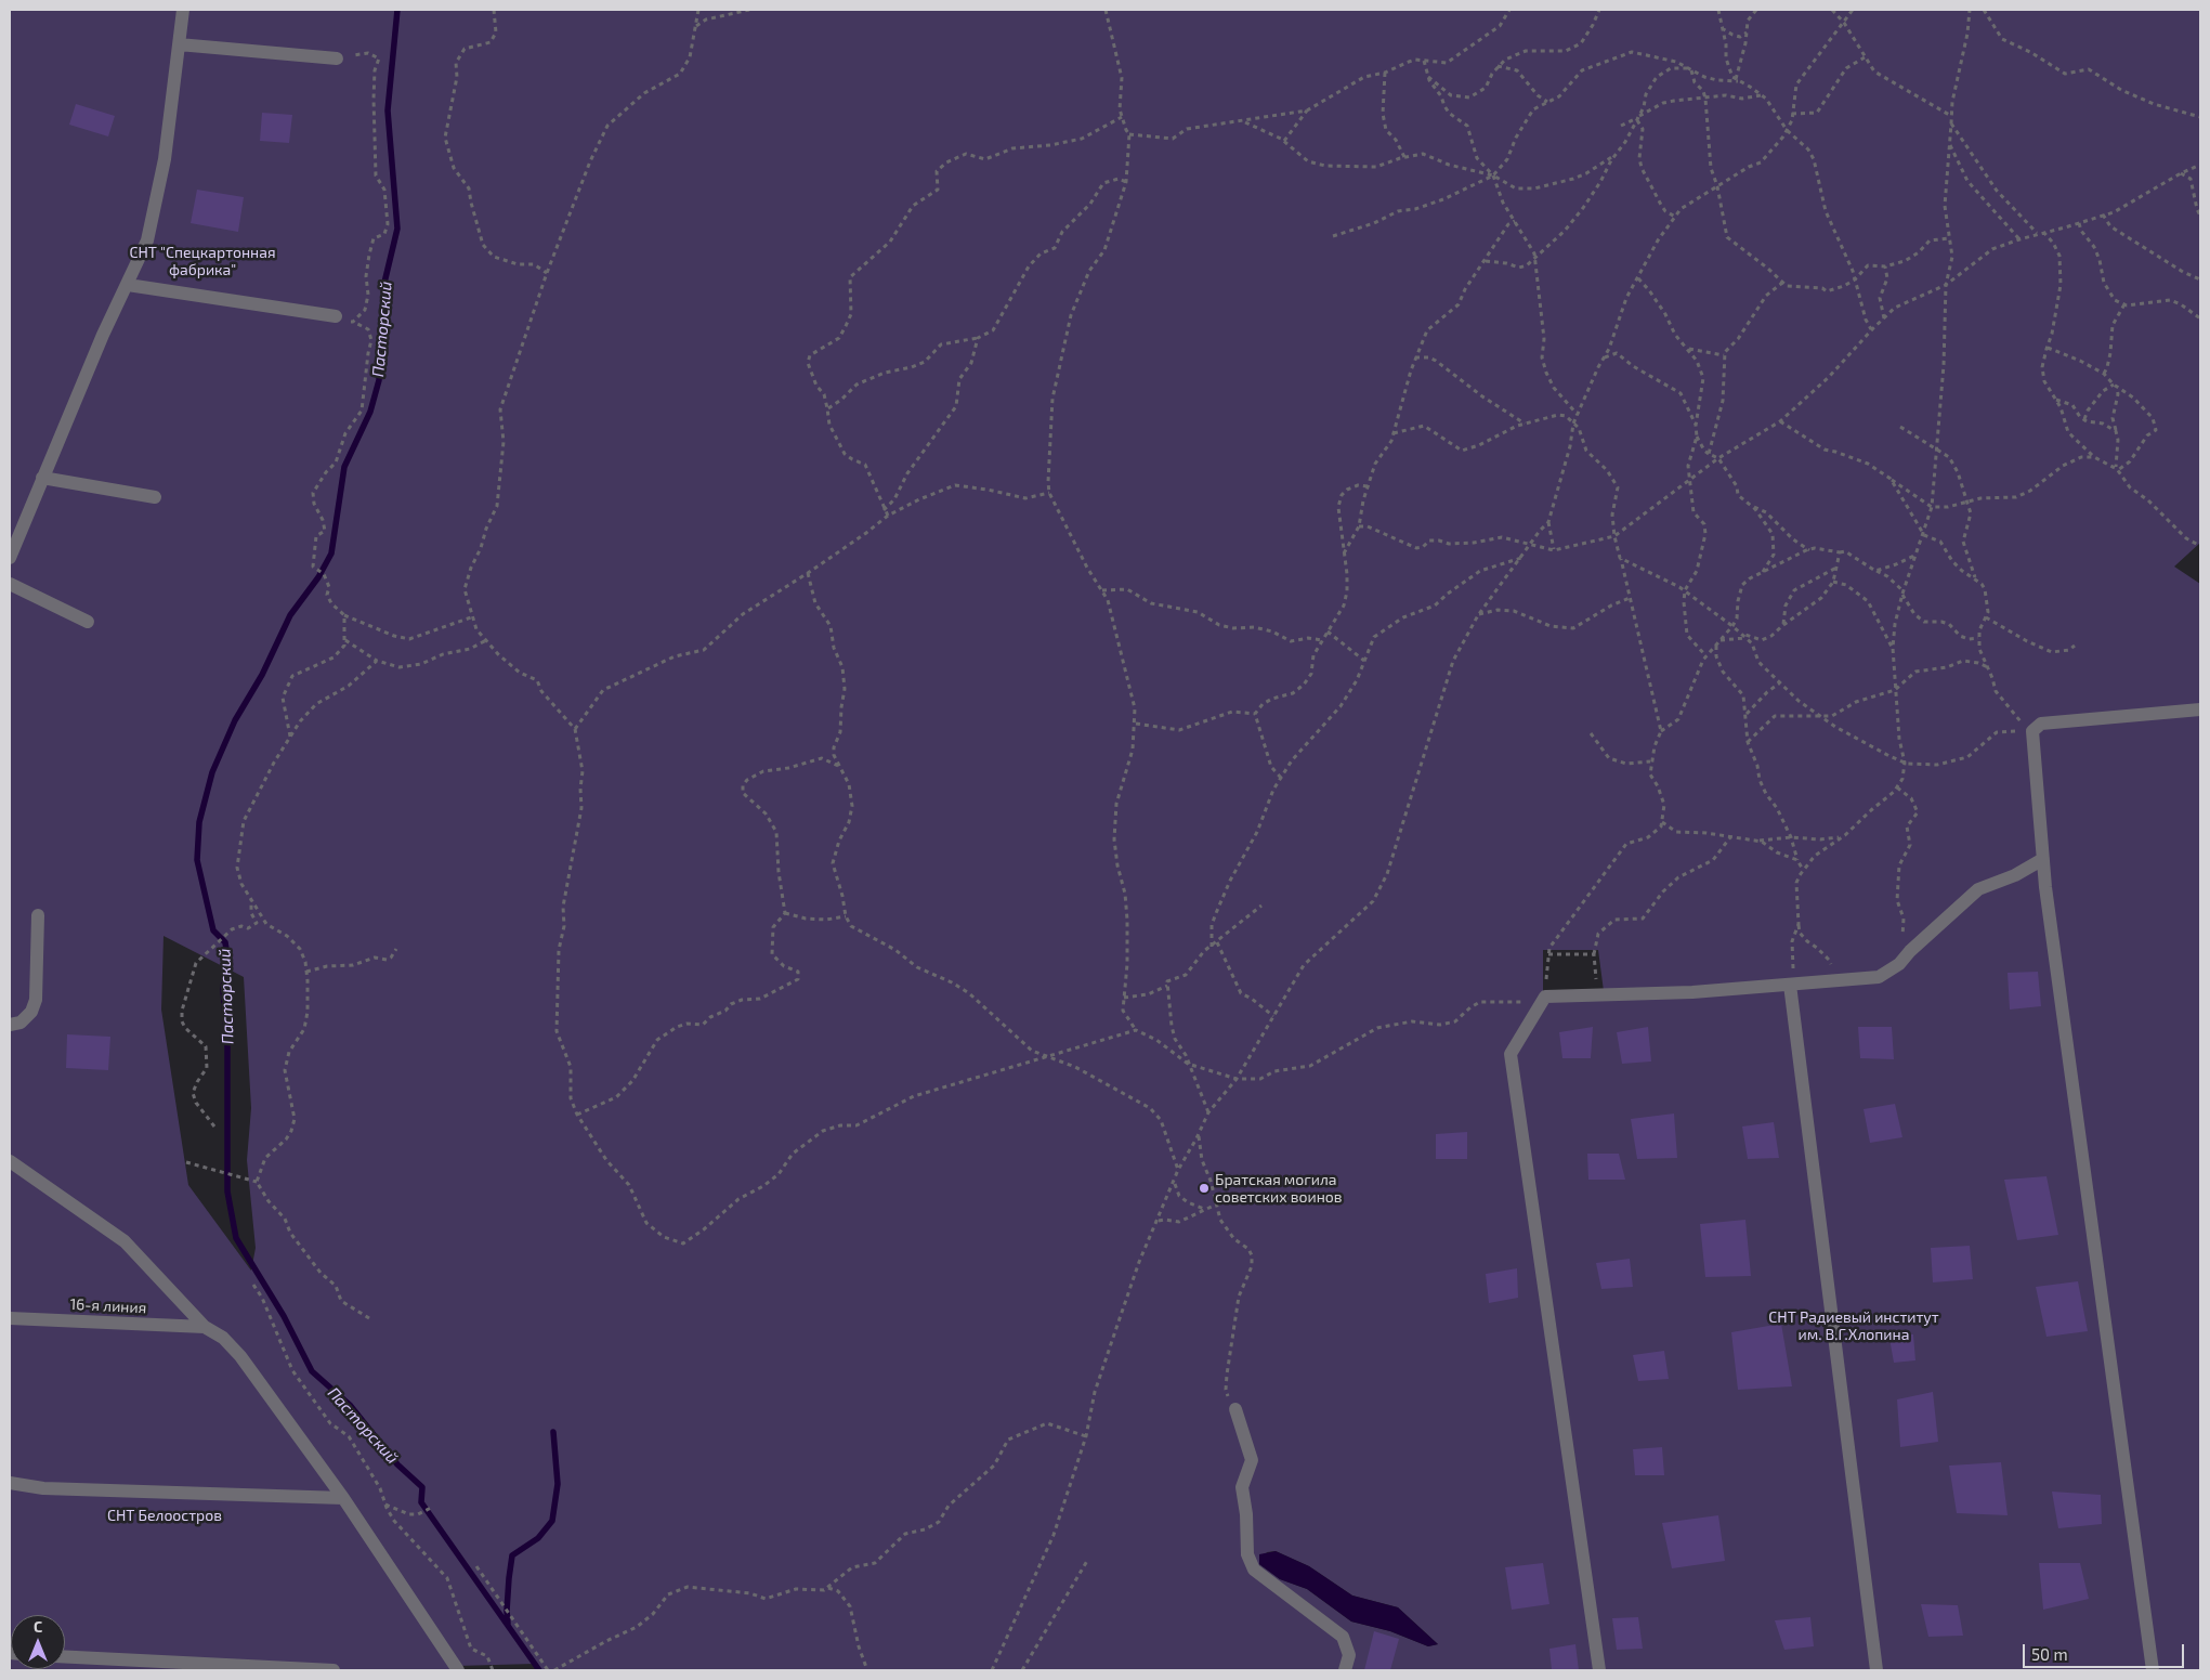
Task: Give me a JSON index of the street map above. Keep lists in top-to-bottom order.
{
  "streets": {
    "street": ["16-я линия"]
  },
  "water": ["Пасторский"],
  "parks": ["СНТ \"Спецкартонная фабрика\"", "СНТ Радиевый институт им. В.Г.Хлопина", "СНТ Белоостров"],
  "places": ["Братская могила советских воинов"],
  "scale_bar": "50 m",
  "north": "top"
}
